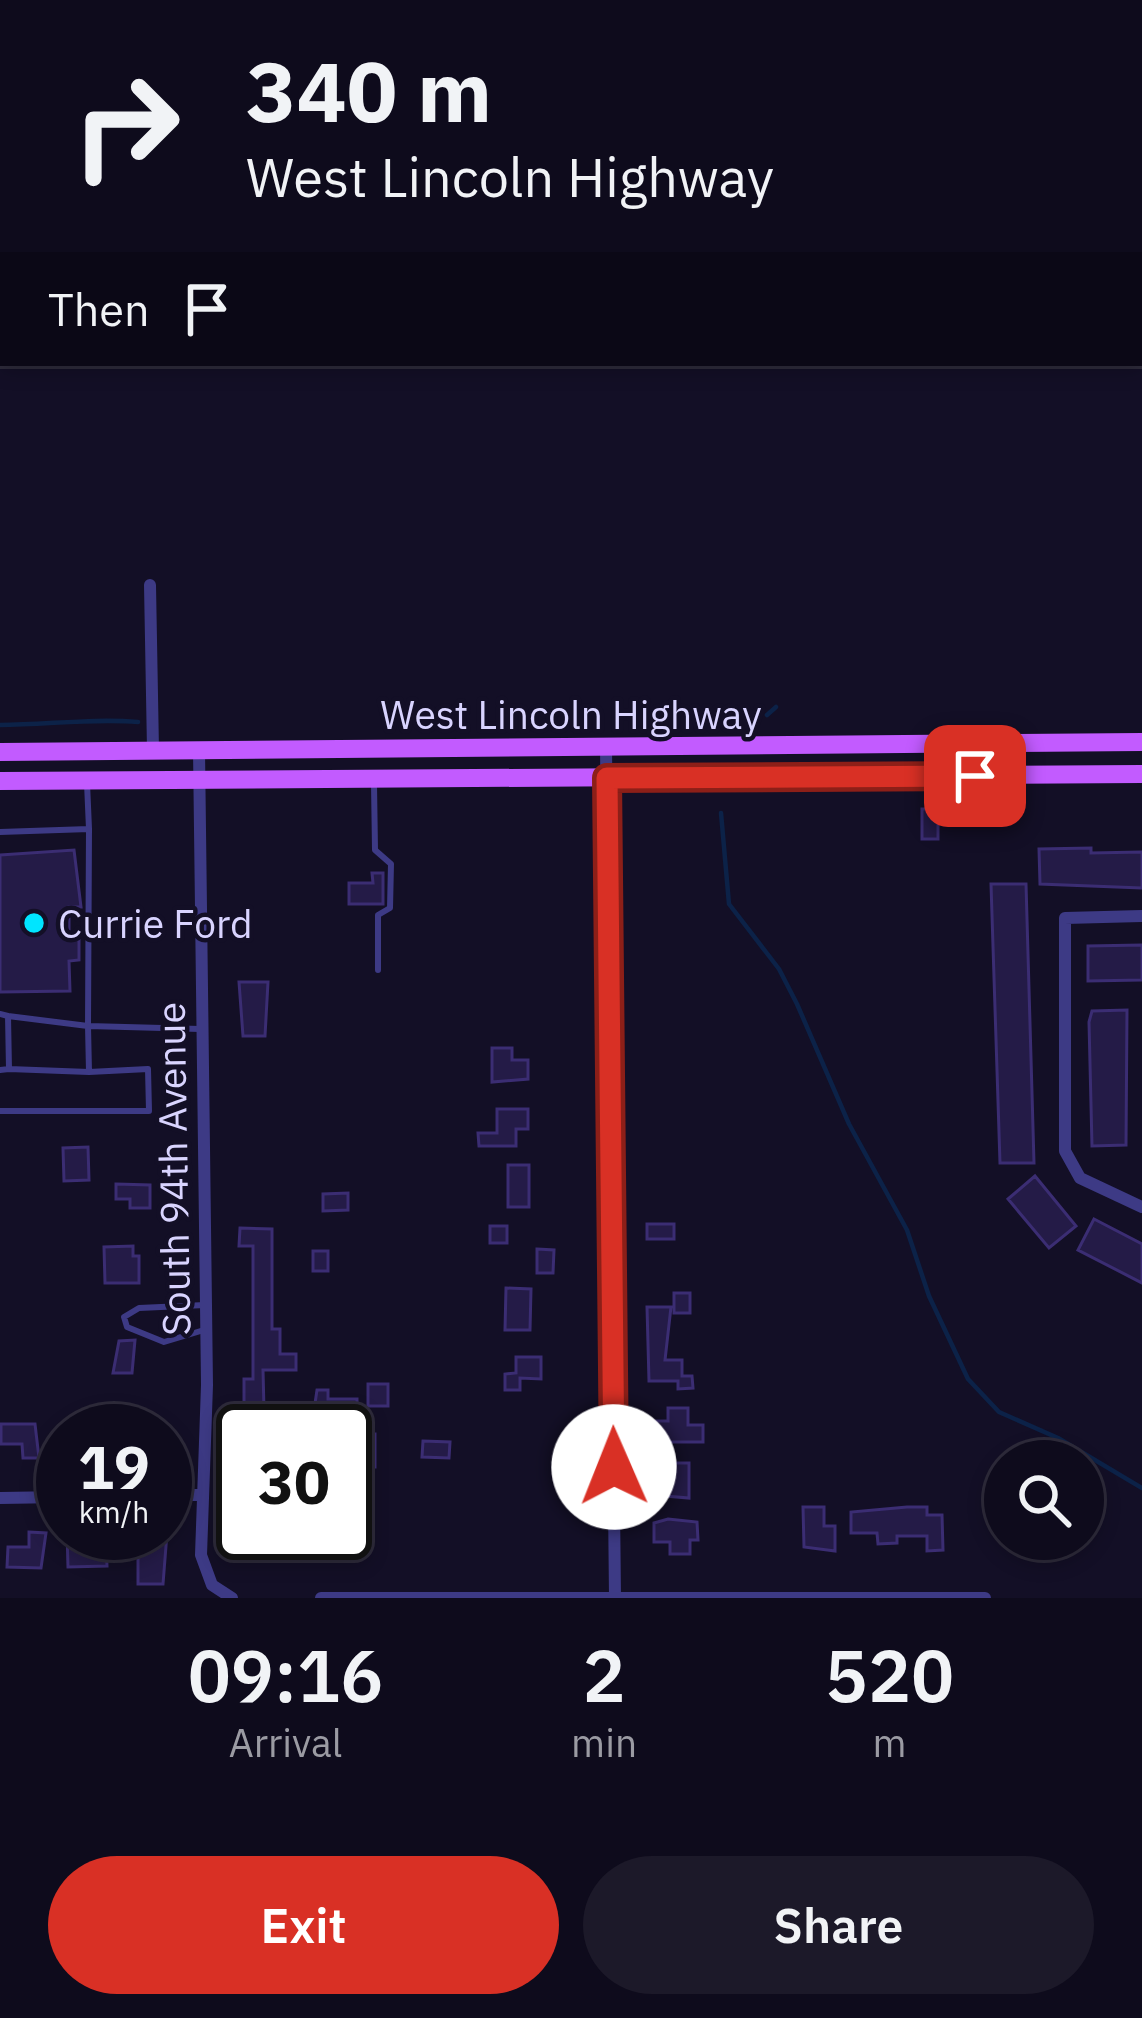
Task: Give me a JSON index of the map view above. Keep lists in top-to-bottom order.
{
  "streets": {
    "main road": ["West Lincoln Highway"],
    "street": ["South 94th Avenue"]
  },
  "crossings": [
    ["West Lincoln Highway", "South 94th Avenue"]
  ],
  "places": ["Currie Ford"],
  "page": {
    "turn": ["340 m", "West Lincoln Highway"],
    "then": "Then",
    "speed": "19 km/h",
    "limit": "30",
    "eta": [
      "09:16",
      "Arrival",
      "2",
      "min",
      "520",
      "m"
    ],
    "buttons": ["Exit", "Share"]
  }
}
